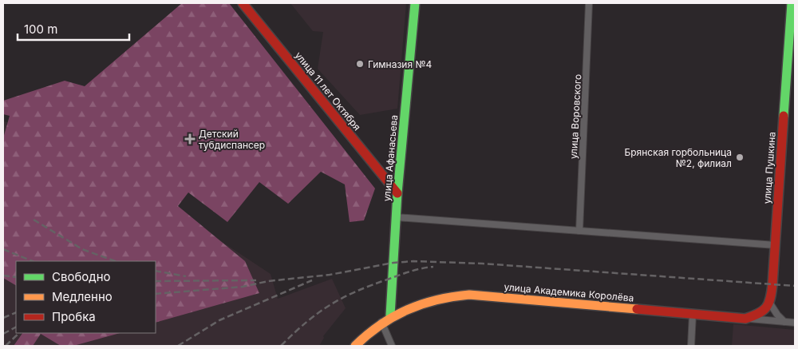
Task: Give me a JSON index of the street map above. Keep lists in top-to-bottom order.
{
  "streets": {
    "main road": [
      "улица 11 лет Октября",
      "улица Афанасьева",
      "улица Пушкина",
      "улица Академика Королёва"
    ],
    "street": ["улица Воровского"]
  },
  "crossings": [
    ["улица 11 лет Октября", "улица Афанасьева"],
    ["улица Афанасьева", "улица Академика Королёва"]
  ],
  "places": {
    "other": ["Гимназия №4", "Брянская горбольница №2, филиал"],
    "health": ["Детский тубдиспансер"]
  },
  "legend": ["Свободно", "Медленно", "Пробка"],
  "scale_bar": "100 m"
}
